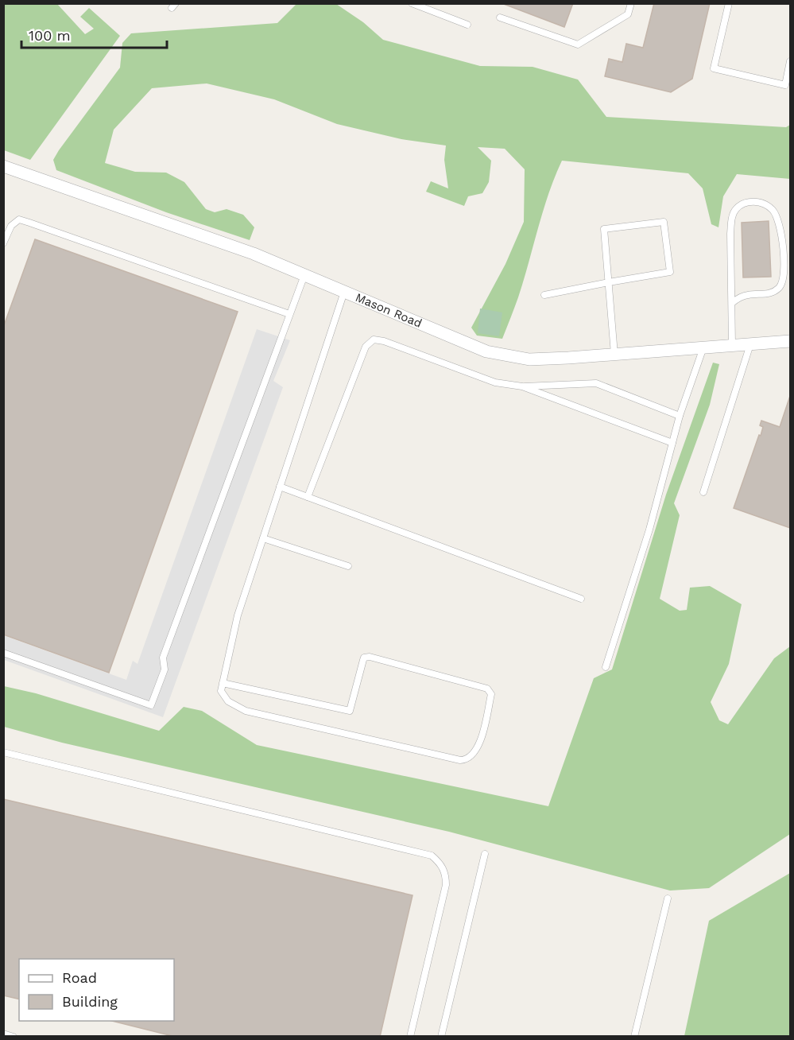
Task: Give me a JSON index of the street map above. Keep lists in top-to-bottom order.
{
  "streets": {
    "street": ["Mason Road"]
  },
  "legend": ["Road", "Building"],
  "scale_bar": "100 m"
}
